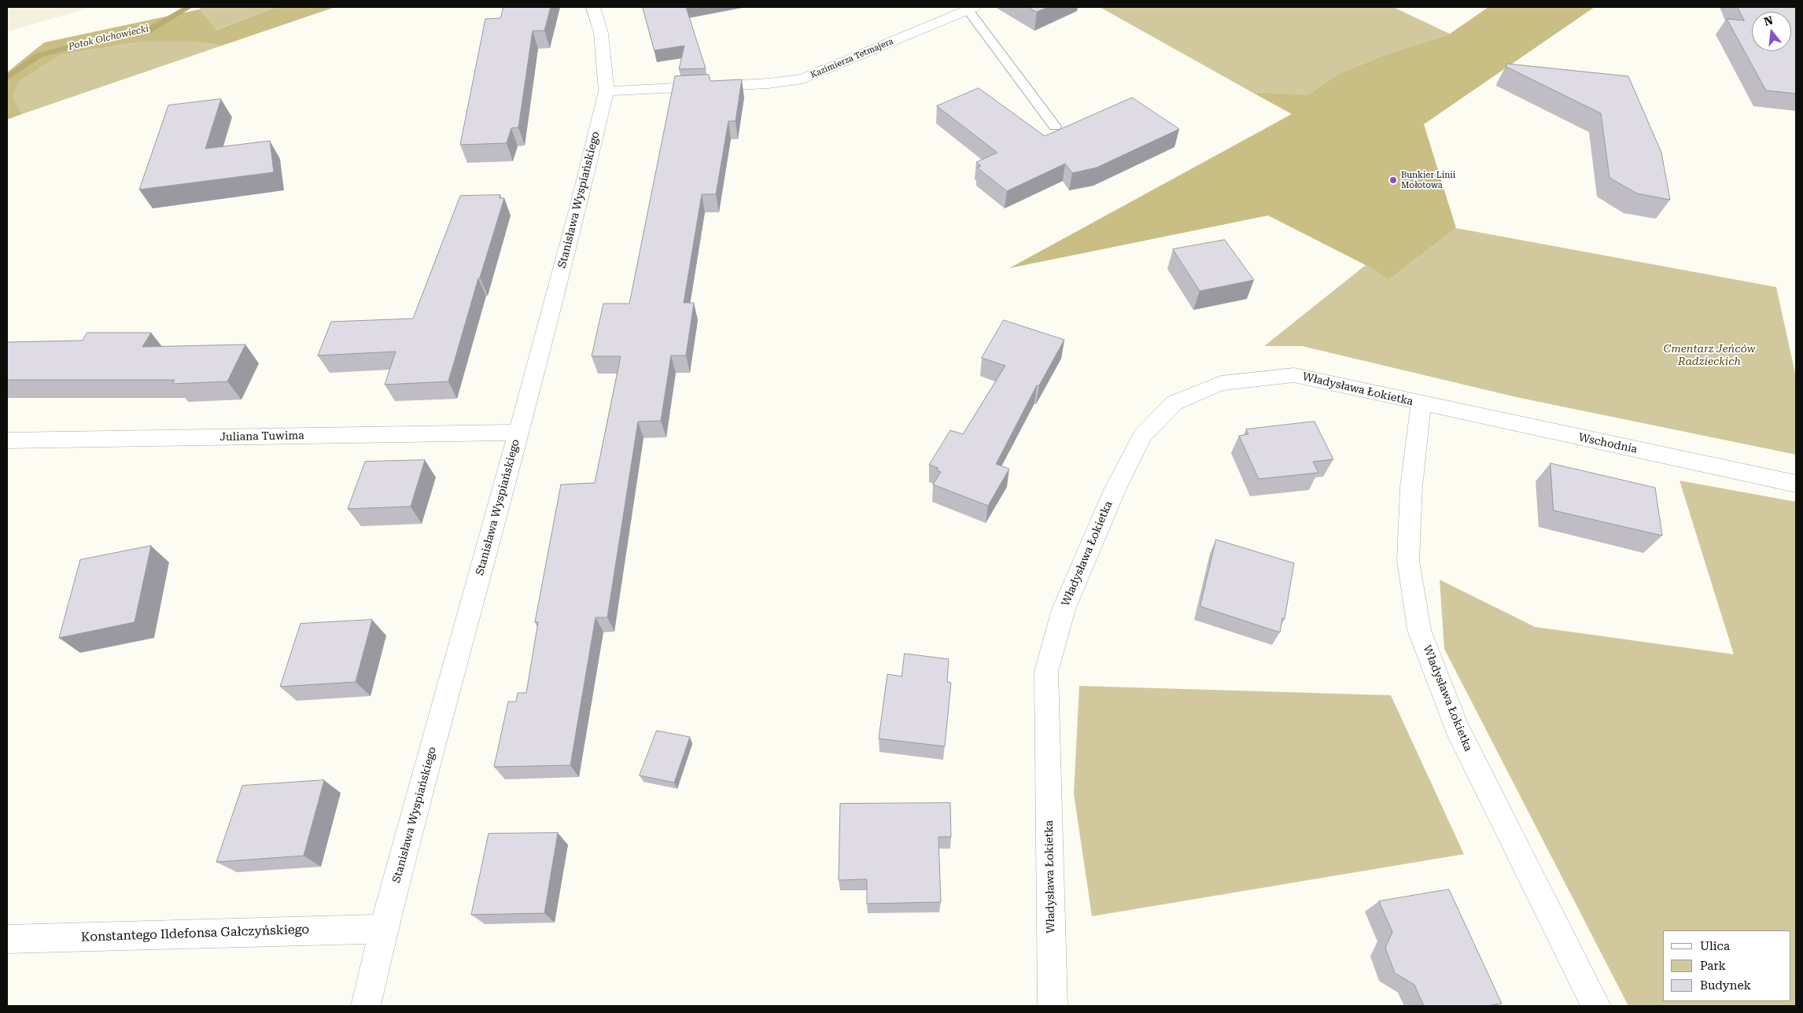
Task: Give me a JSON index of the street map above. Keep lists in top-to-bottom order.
{
  "streets": {
    "street": [
      "Kazimierza Tetmajera",
      "Stanisława Wyspiańskiego",
      "Władysława Łokietka",
      "Juliana Tuwima",
      "Wschodnia",
      "Konstantego Ildefonsa Gałczyńskiego"
    ]
  },
  "crossings": [
    ["Kazimierza Tetmajera", "Stanisława Wyspiańskiego"],
    ["Stanisława Wyspiańskiego", "Juliana Tuwima"],
    ["Stanisława Wyspiańskiego", "Konstantego Ildefonsa Gałczyńskiego"],
    ["Władysława Łokietka", "Wschodnia"]
  ],
  "water": ["Potok Olchowiecki"],
  "parks": ["Cmentarz Jeńców Radzieckich"],
  "places": ["Bunkier Linii Mołotowa"],
  "legend": ["Ulica", "Park", "Budynek"],
  "north": "top"
}
